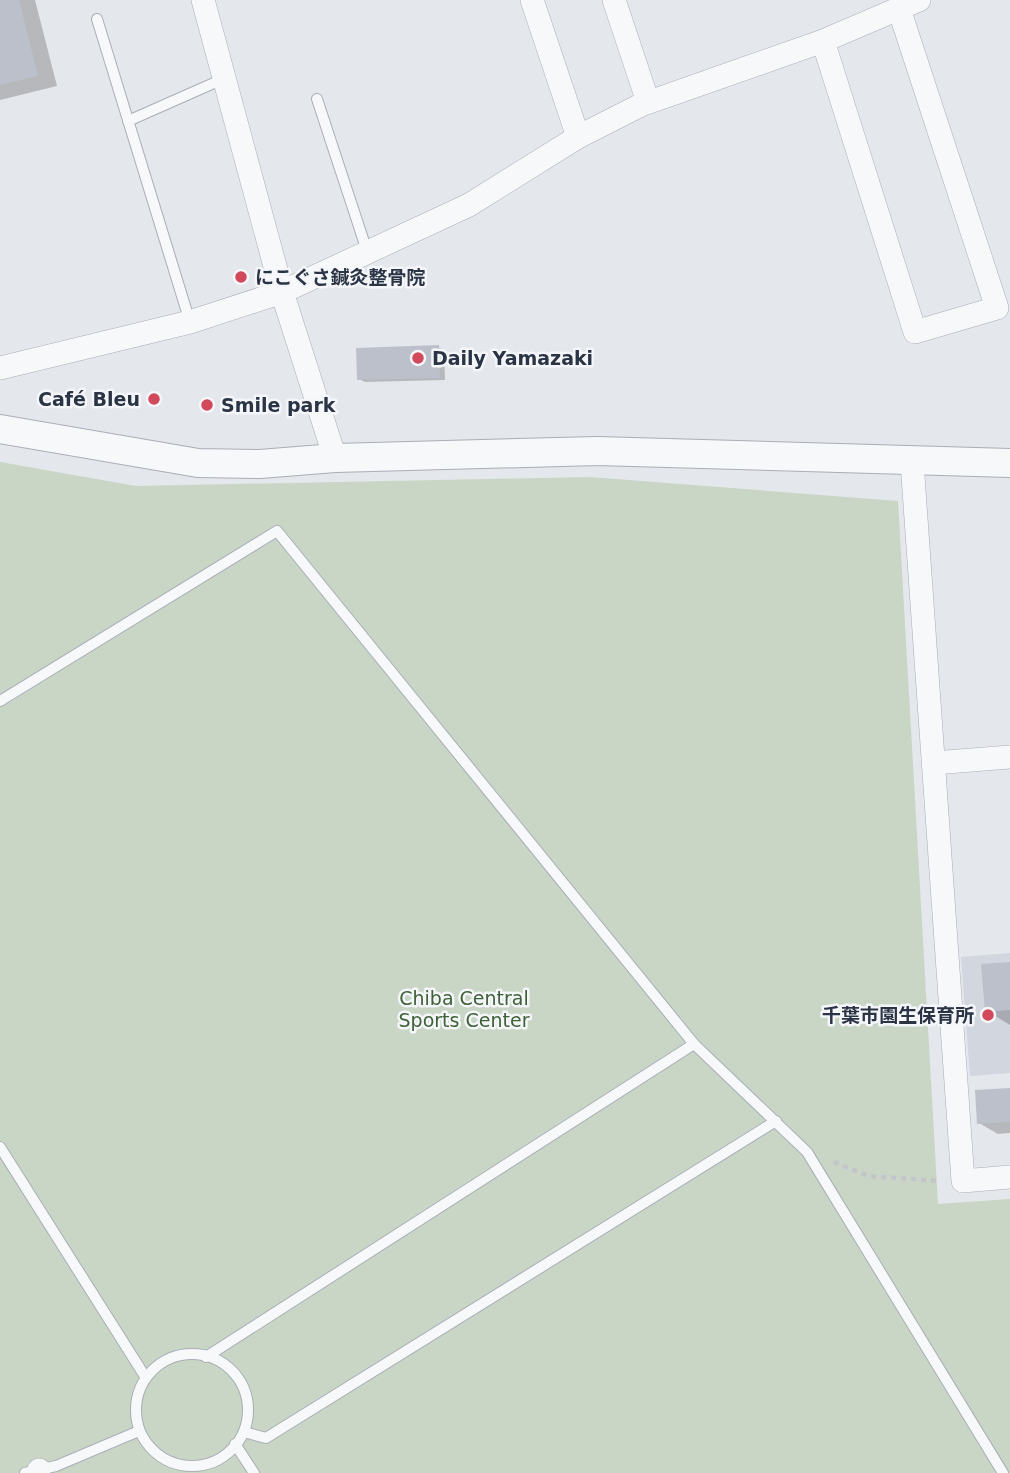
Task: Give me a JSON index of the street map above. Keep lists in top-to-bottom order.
{
  "parks": ["Chiba Central Sports Center"],
  "places": [
    "にこぐさ鍼灸整骨院",
    "Daily Yamazaki",
    "Café Bleu",
    "Smile park",
    "千葉市園生保育所"
  ]
}
